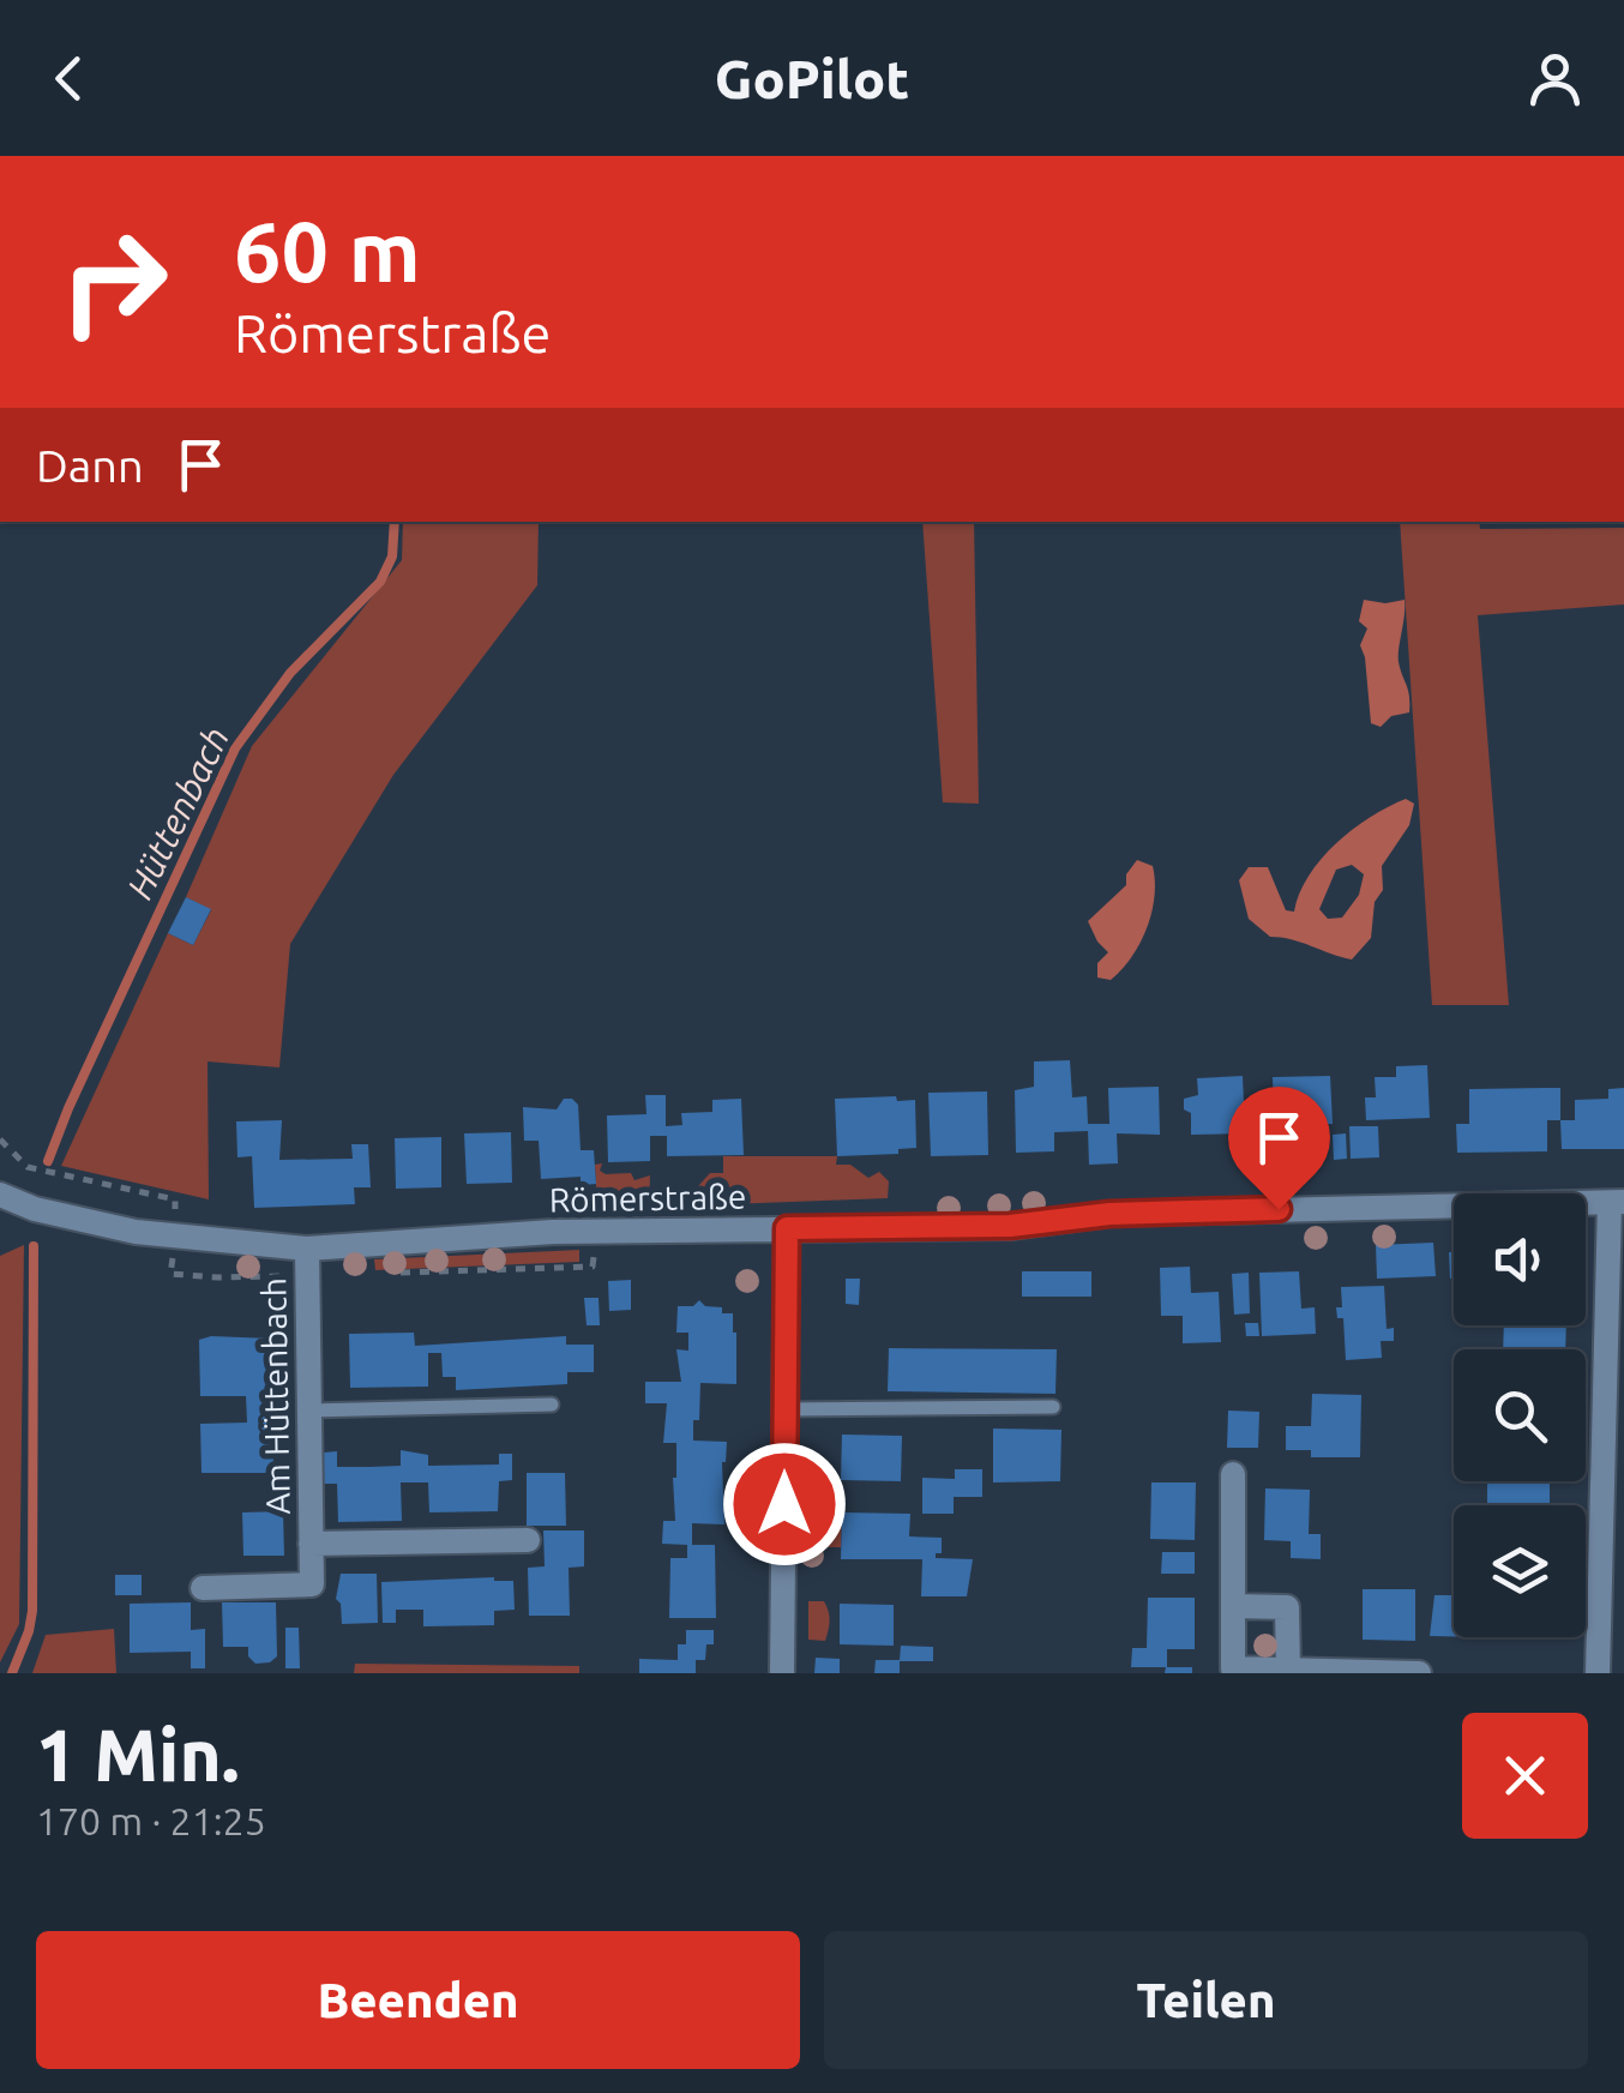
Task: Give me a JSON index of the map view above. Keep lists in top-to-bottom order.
{
  "streets": {
    "street": ["Römerstraße", "Am Hüttenbach"]
  },
  "crossings": [
    ["Römerstraße", "Am Hüttenbach"]
  ],
  "water": ["Hüttenbach"],
  "page": {
    "header": "GoPilot",
    "turn": ["60 m", "Römerstraße"],
    "then": "Dann",
    "heading": ["1 Min.", "170 m · 21:25"],
    "buttons": ["Beenden", "Teilen"]
  }
}
